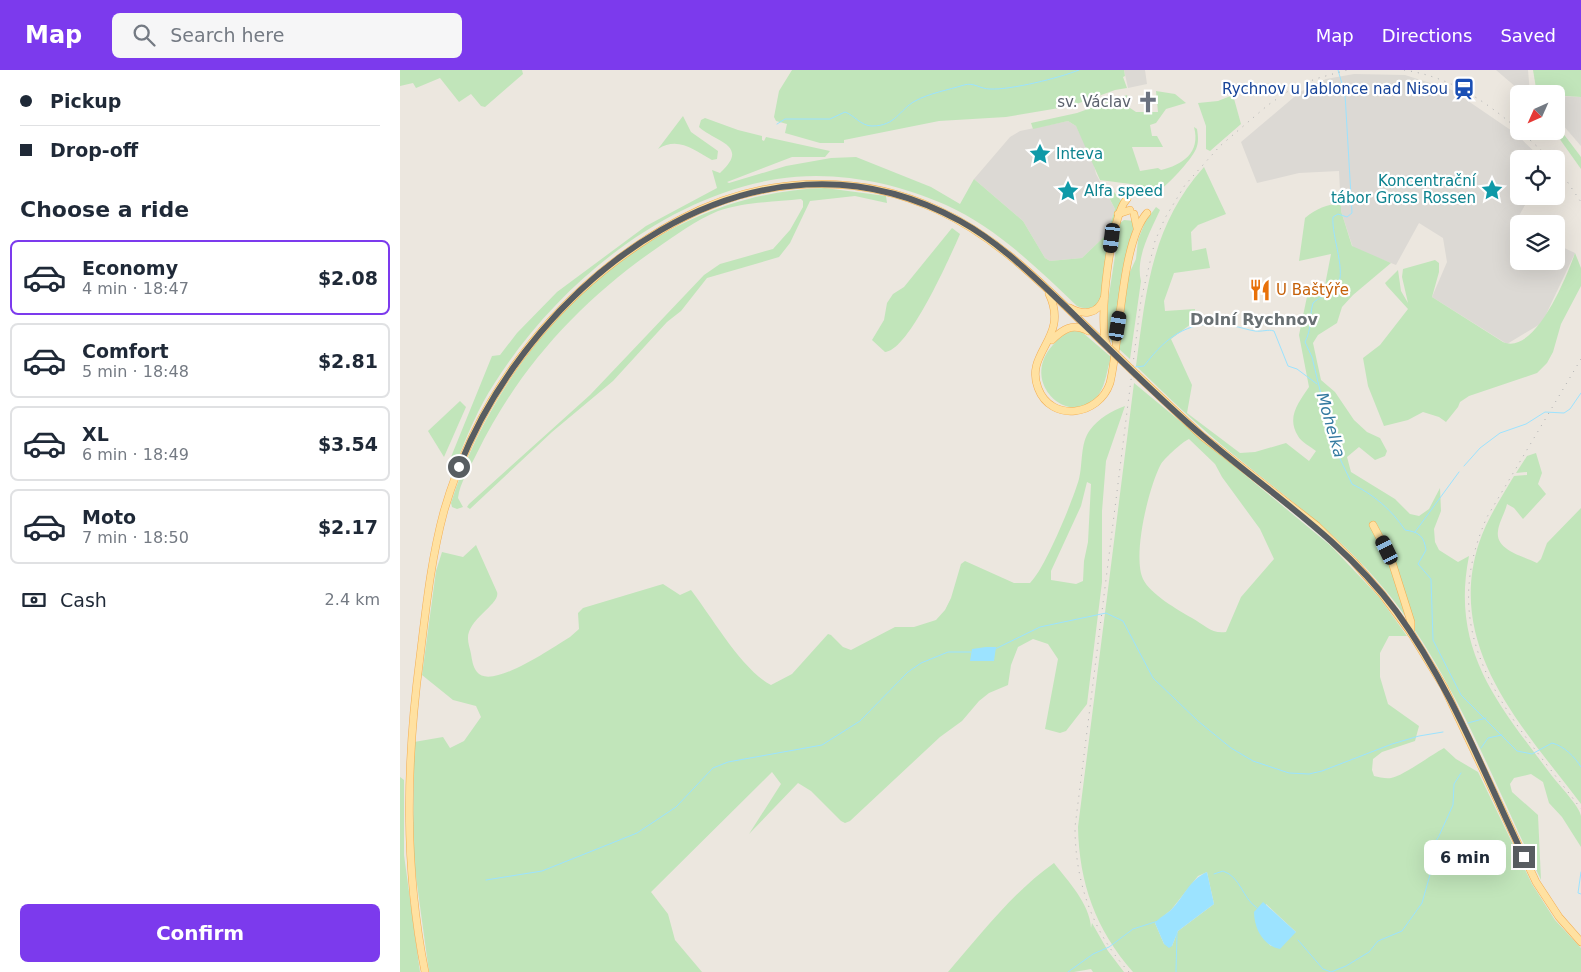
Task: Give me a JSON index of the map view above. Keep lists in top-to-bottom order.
{
  "districts": ["Dolní Rychnov"],
  "water": ["Mohelka"],
  "places": {
    "station": ["Rychnov u Jablonce nad Nisou"],
    "church": ["sv. Václav"],
    "place": ["Inteva", "Koncentrační tábor Gross Rossen", "Alfa speed"],
    "restaurant": ["U Baštýře"]
  },
  "north": "bottom left",
  "page": {
    "header": "Map",
    "search": "Search here",
    "nav": ["Map", "Directions", "Saved"],
    "banner": ["Pickup", "Drop-off"],
    "heading": "Choose a ride",
    "list": [
      {
        "name": "Economy",
        "note": "4 min · 18:47",
        "value": "$2.08"
      },
      {
        "name": "Comfort",
        "note": "5 min · 18:48",
        "value": "$2.81"
      },
      {
        "name": "XL",
        "note": "6 min · 18:49",
        "value": "$3.54"
      },
      {
        "name": "Moto",
        "note": "7 min · 18:50",
        "value": "$2.17"
      }
    ],
    "pay": ["Cash", "2.4 km"],
    "bubble": "6 min",
    "buttons": "Confirm"
  }
}
